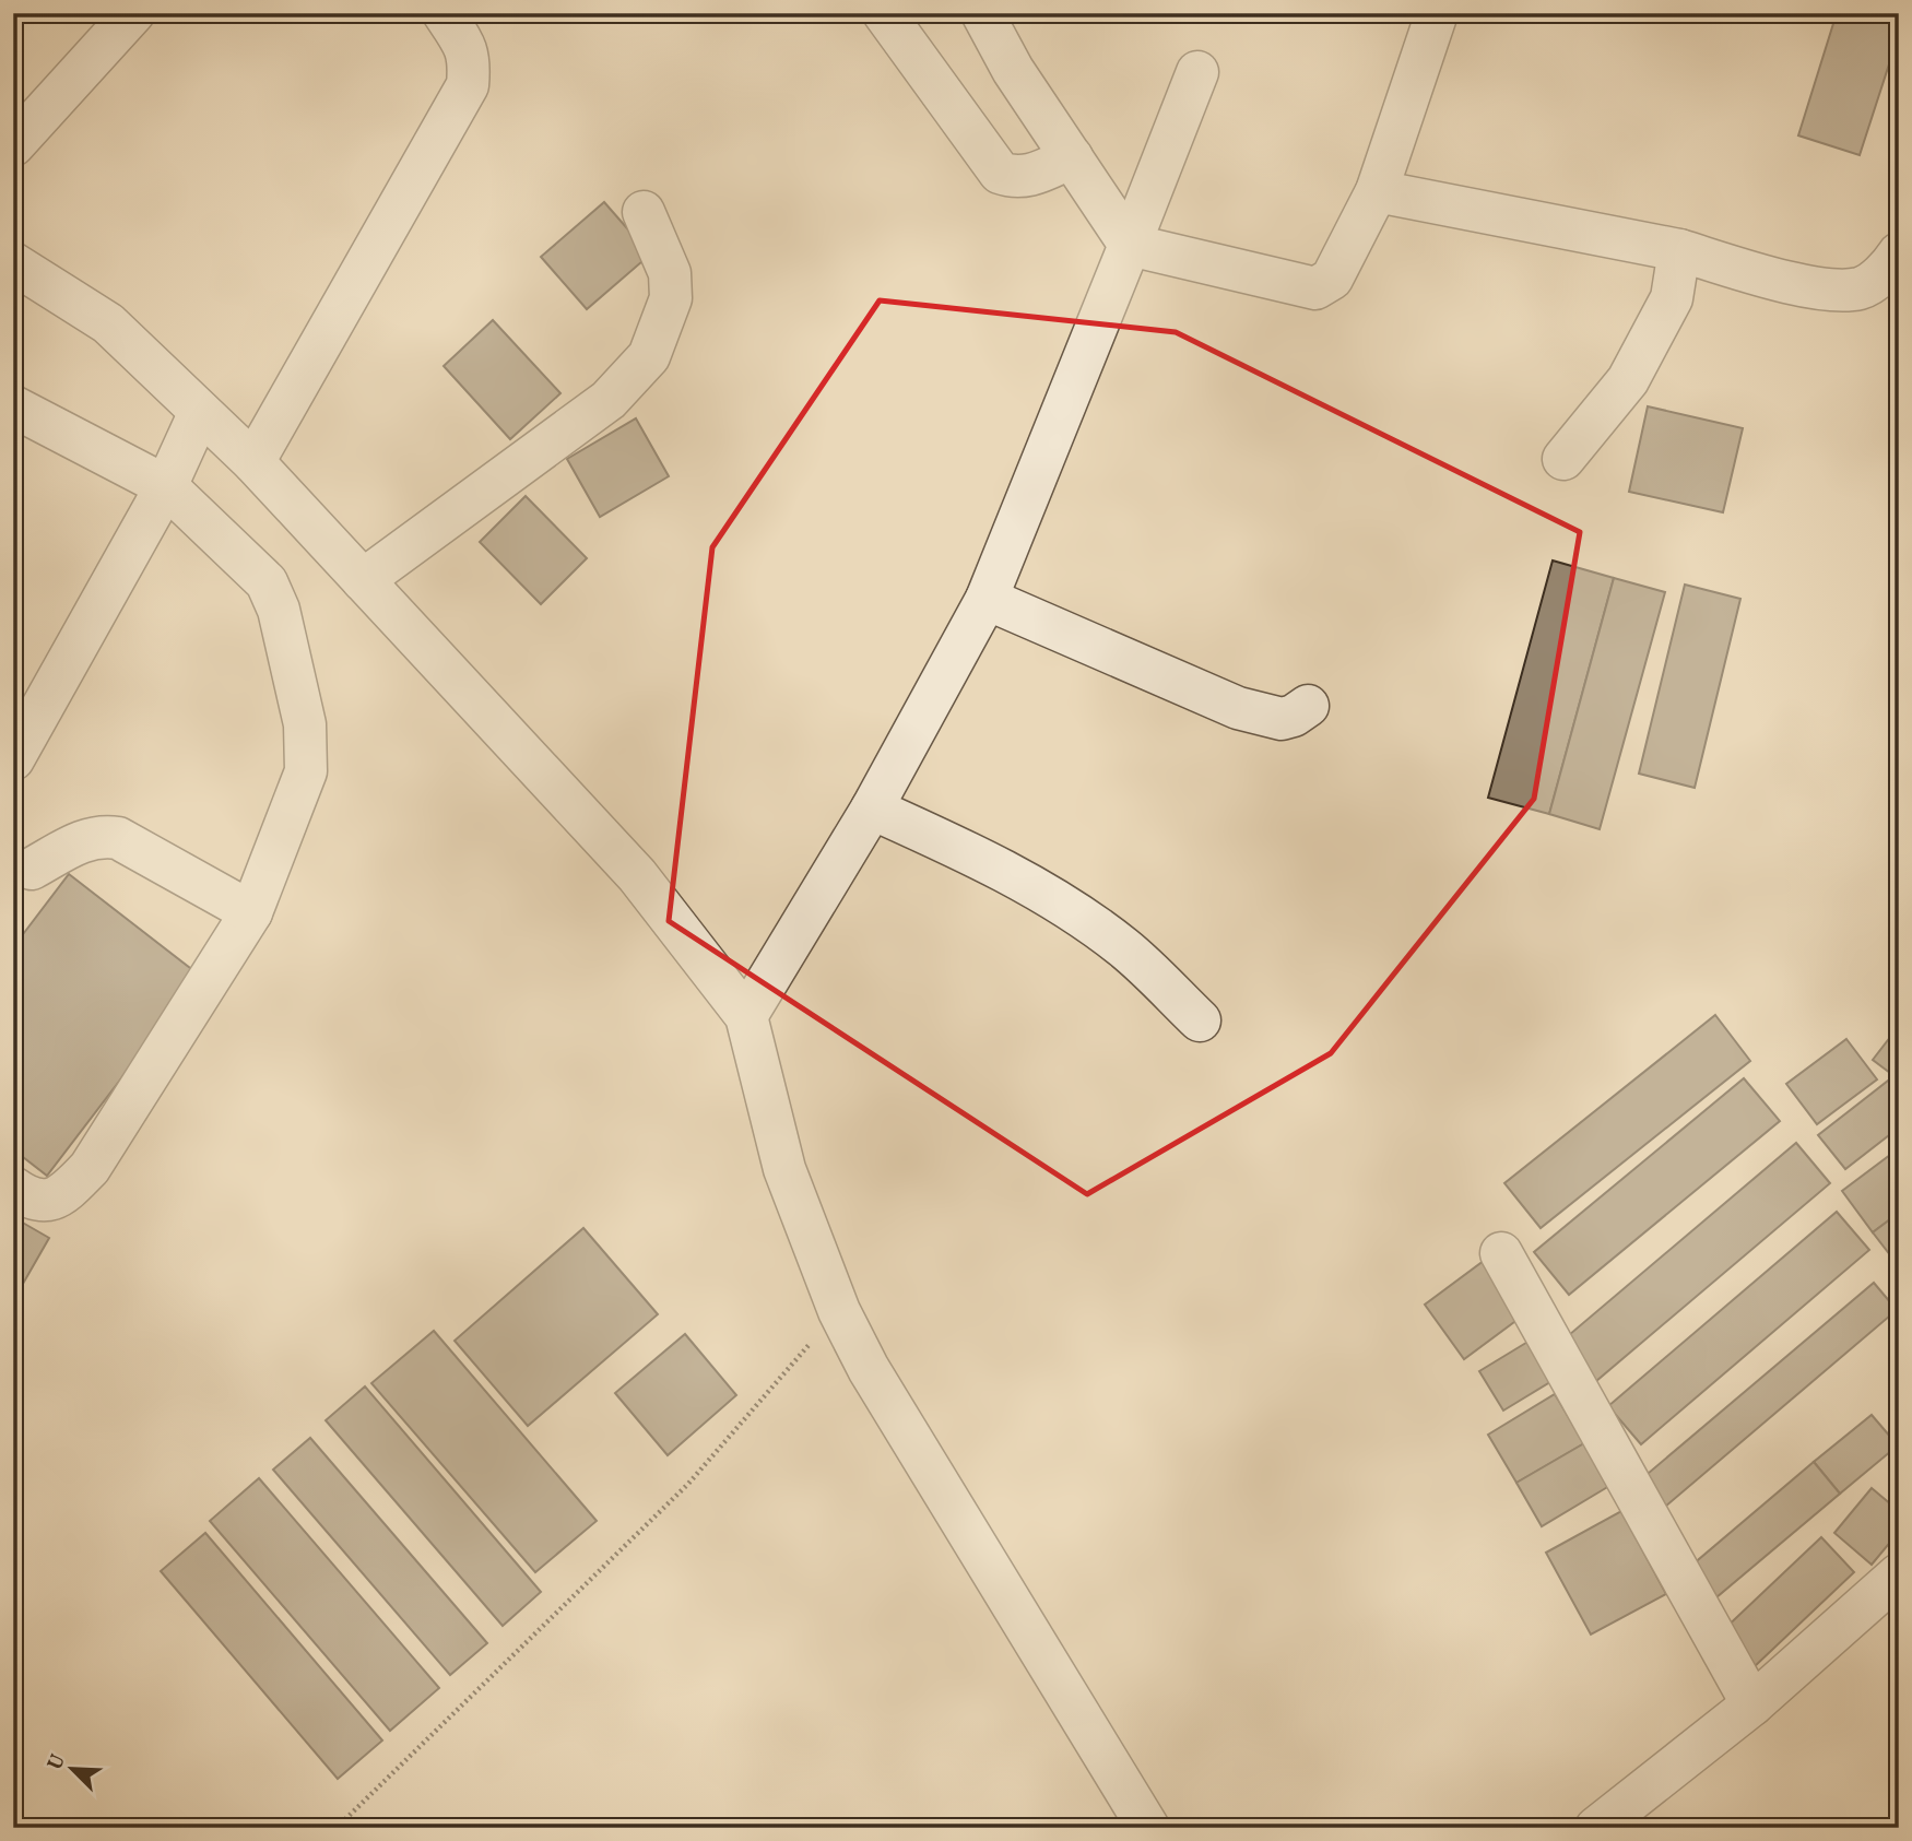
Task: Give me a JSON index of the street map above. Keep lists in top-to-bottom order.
{
  "north": "top left"
}
